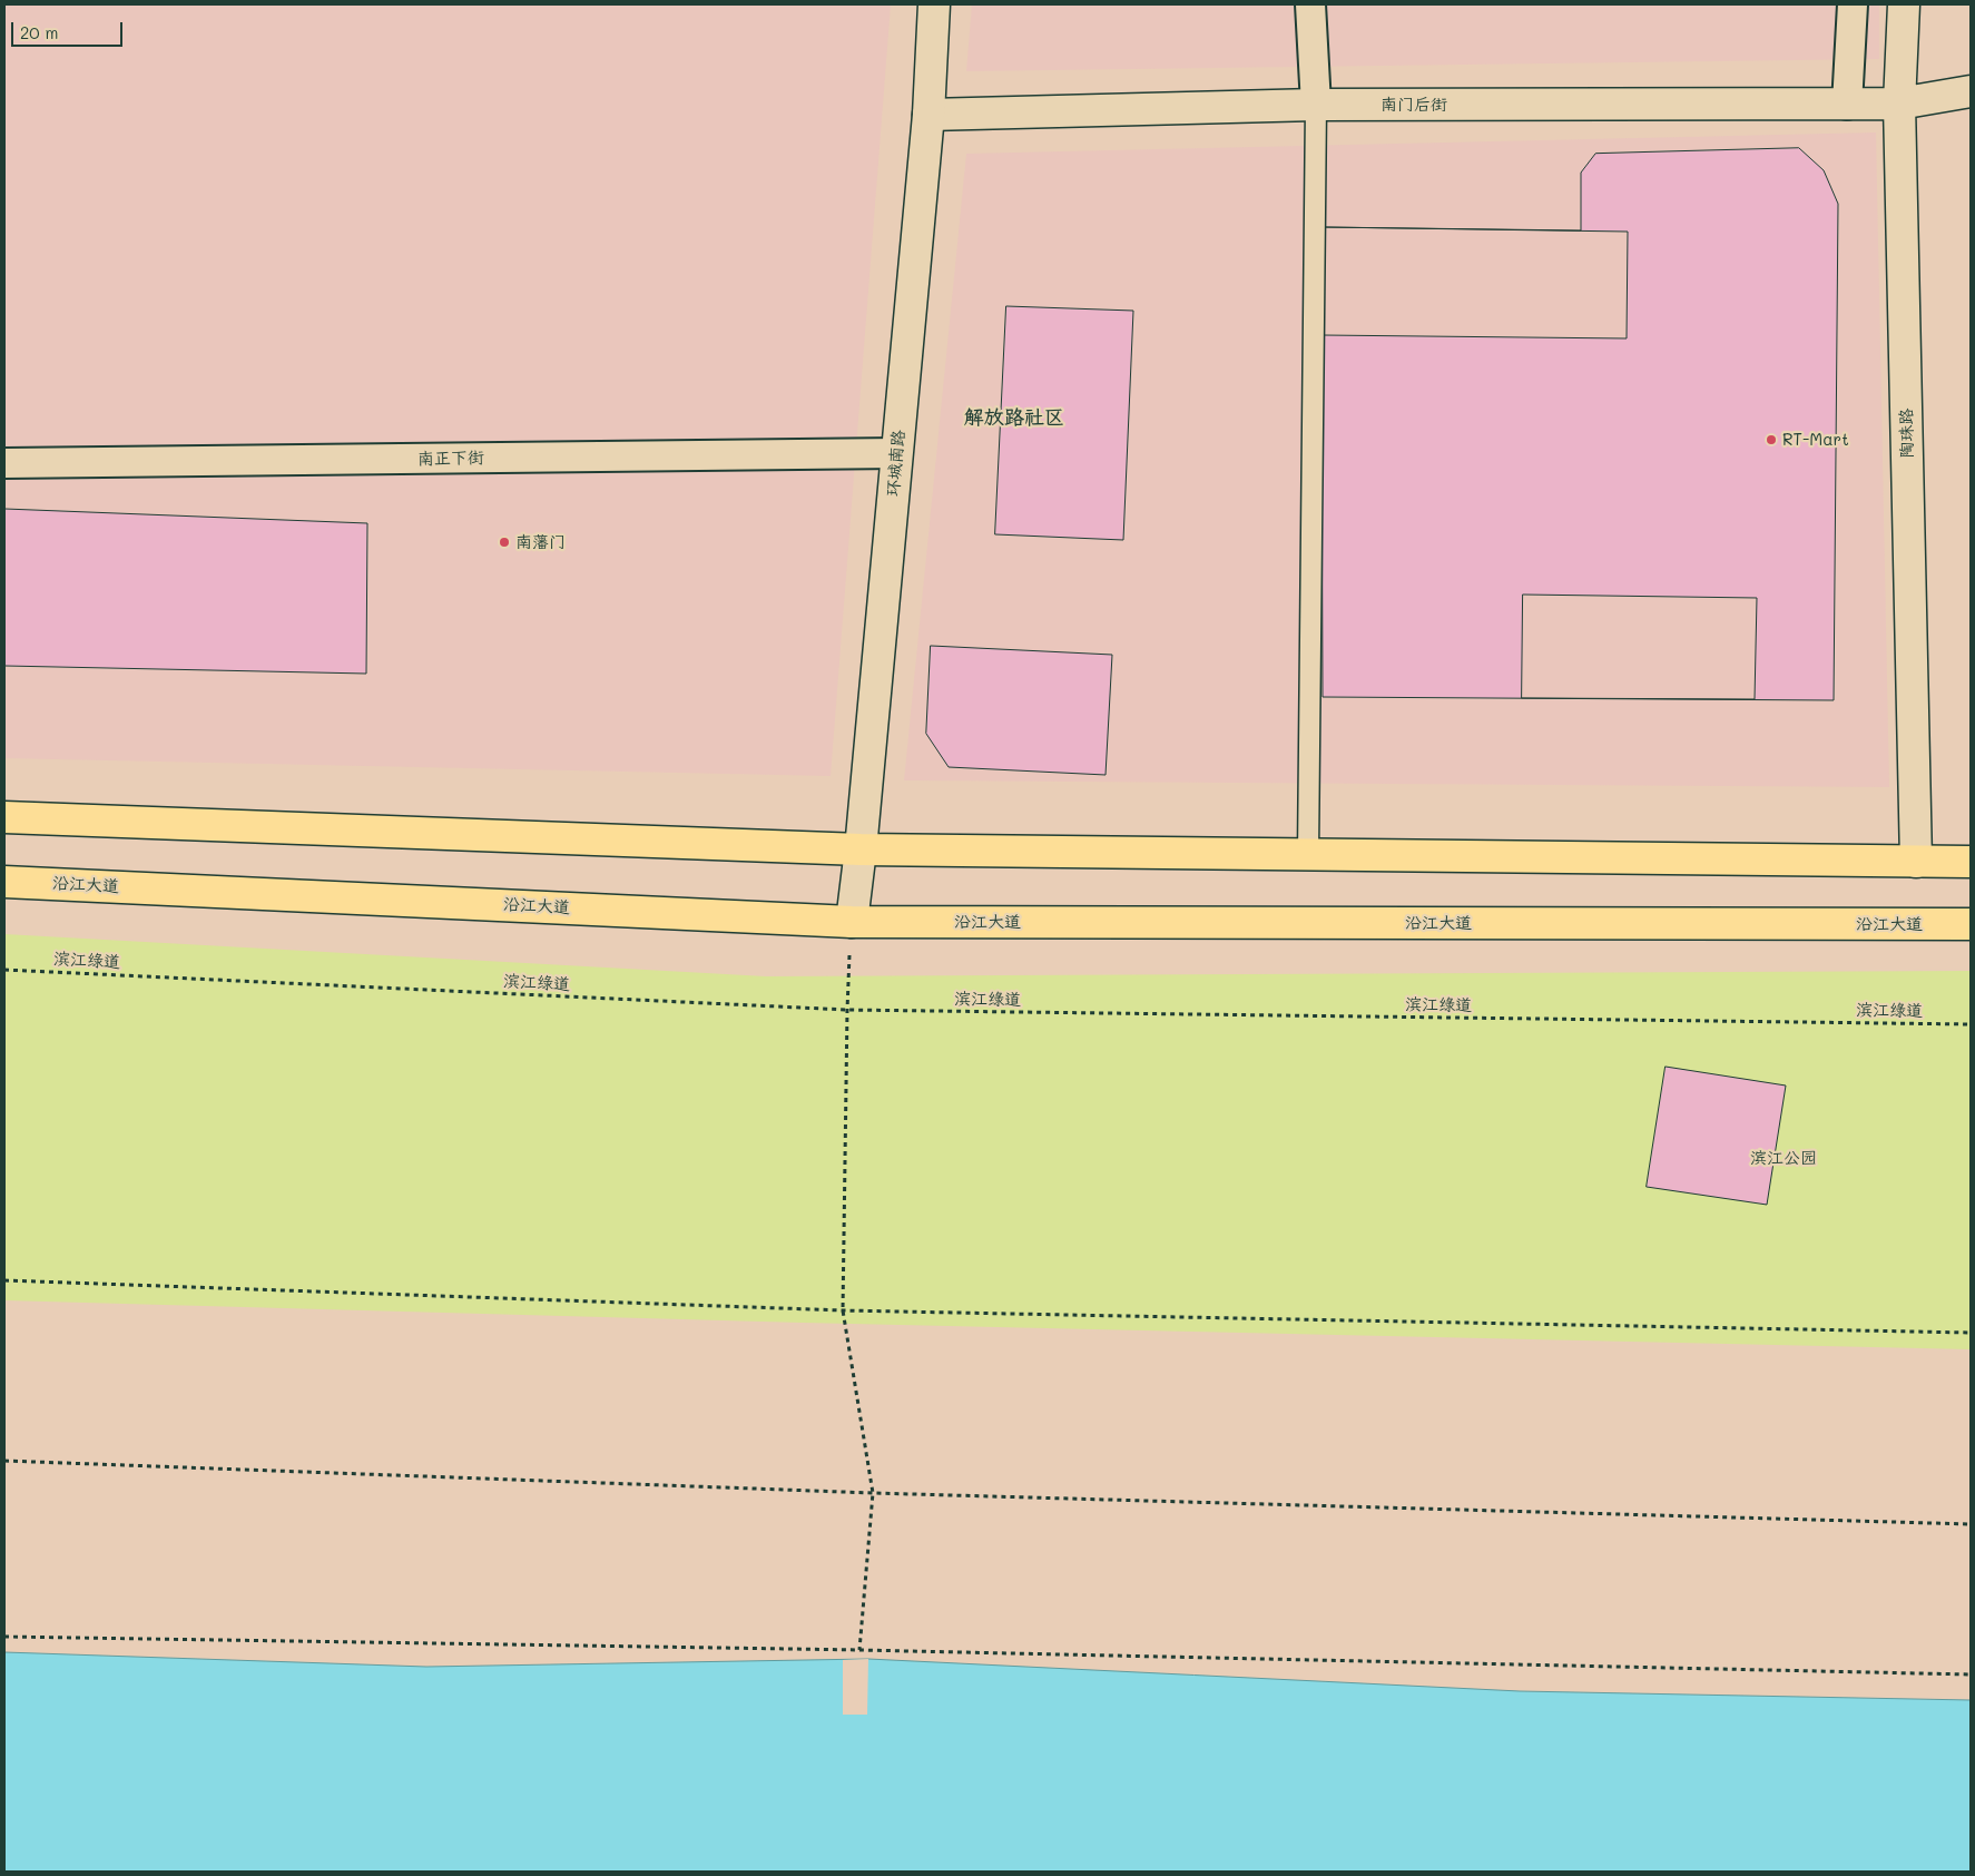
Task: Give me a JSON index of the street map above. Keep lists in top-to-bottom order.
{
  "streets": {
    "main road": ["沿江大道"],
    "street": [
      "南门后街",
      "陶珠路",
      "南正下街",
      "环城南路"
    ],
    "path": ["滨江绿道"]
  },
  "crossings": [
    ["南门后街", "陶珠路"],
    ["南门后街", "环城南路"],
    ["南正下街", "环城南路"],
    ["环城南路", "沿江大道"]
  ],
  "districts": ["解放路社区"],
  "parks": ["滨江公园"],
  "places": ["RT-Mart", "南藩门"],
  "scale_bar": "20 m"
}
